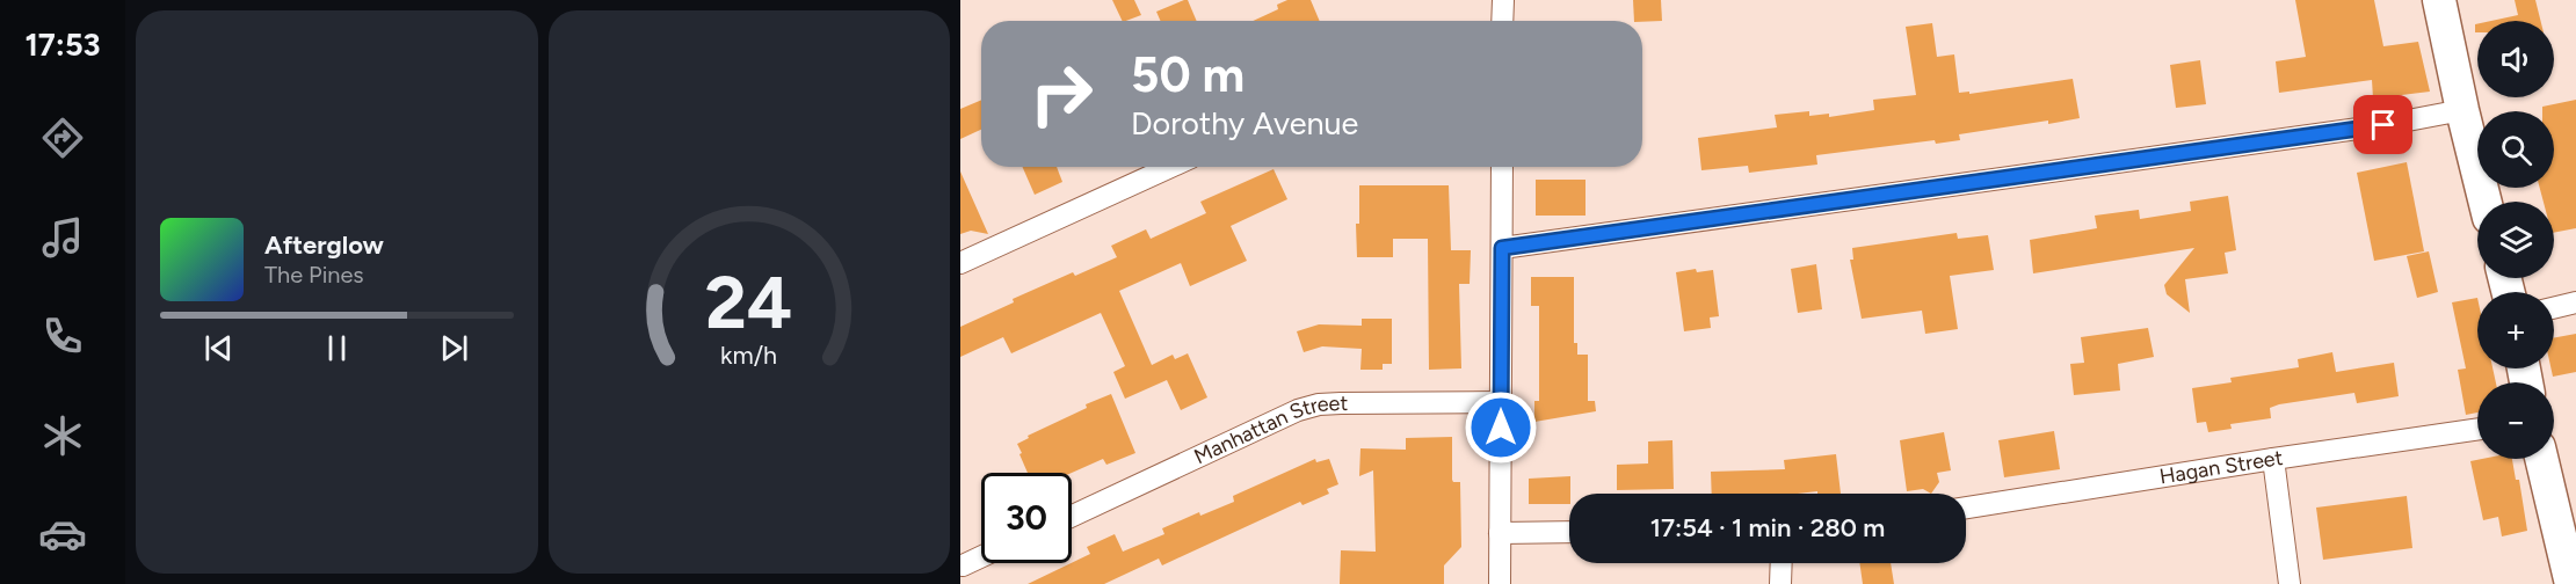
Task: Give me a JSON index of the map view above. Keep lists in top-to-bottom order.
{
  "streets": {
    "street": ["Manhattan Street", "Hagan Street"]
  },
  "page": {
    "tabs": "17:53",
    "map_buttons": ["+", "−"],
    "turn": ["50 m", "Dorothy Avenue"],
    "song": ["Afterglow", "The Pines"],
    "limit": "30",
    "trip": "17:54 · 1 min · 280 m",
    "gauge": ["24", "km/h"]
  }
}
